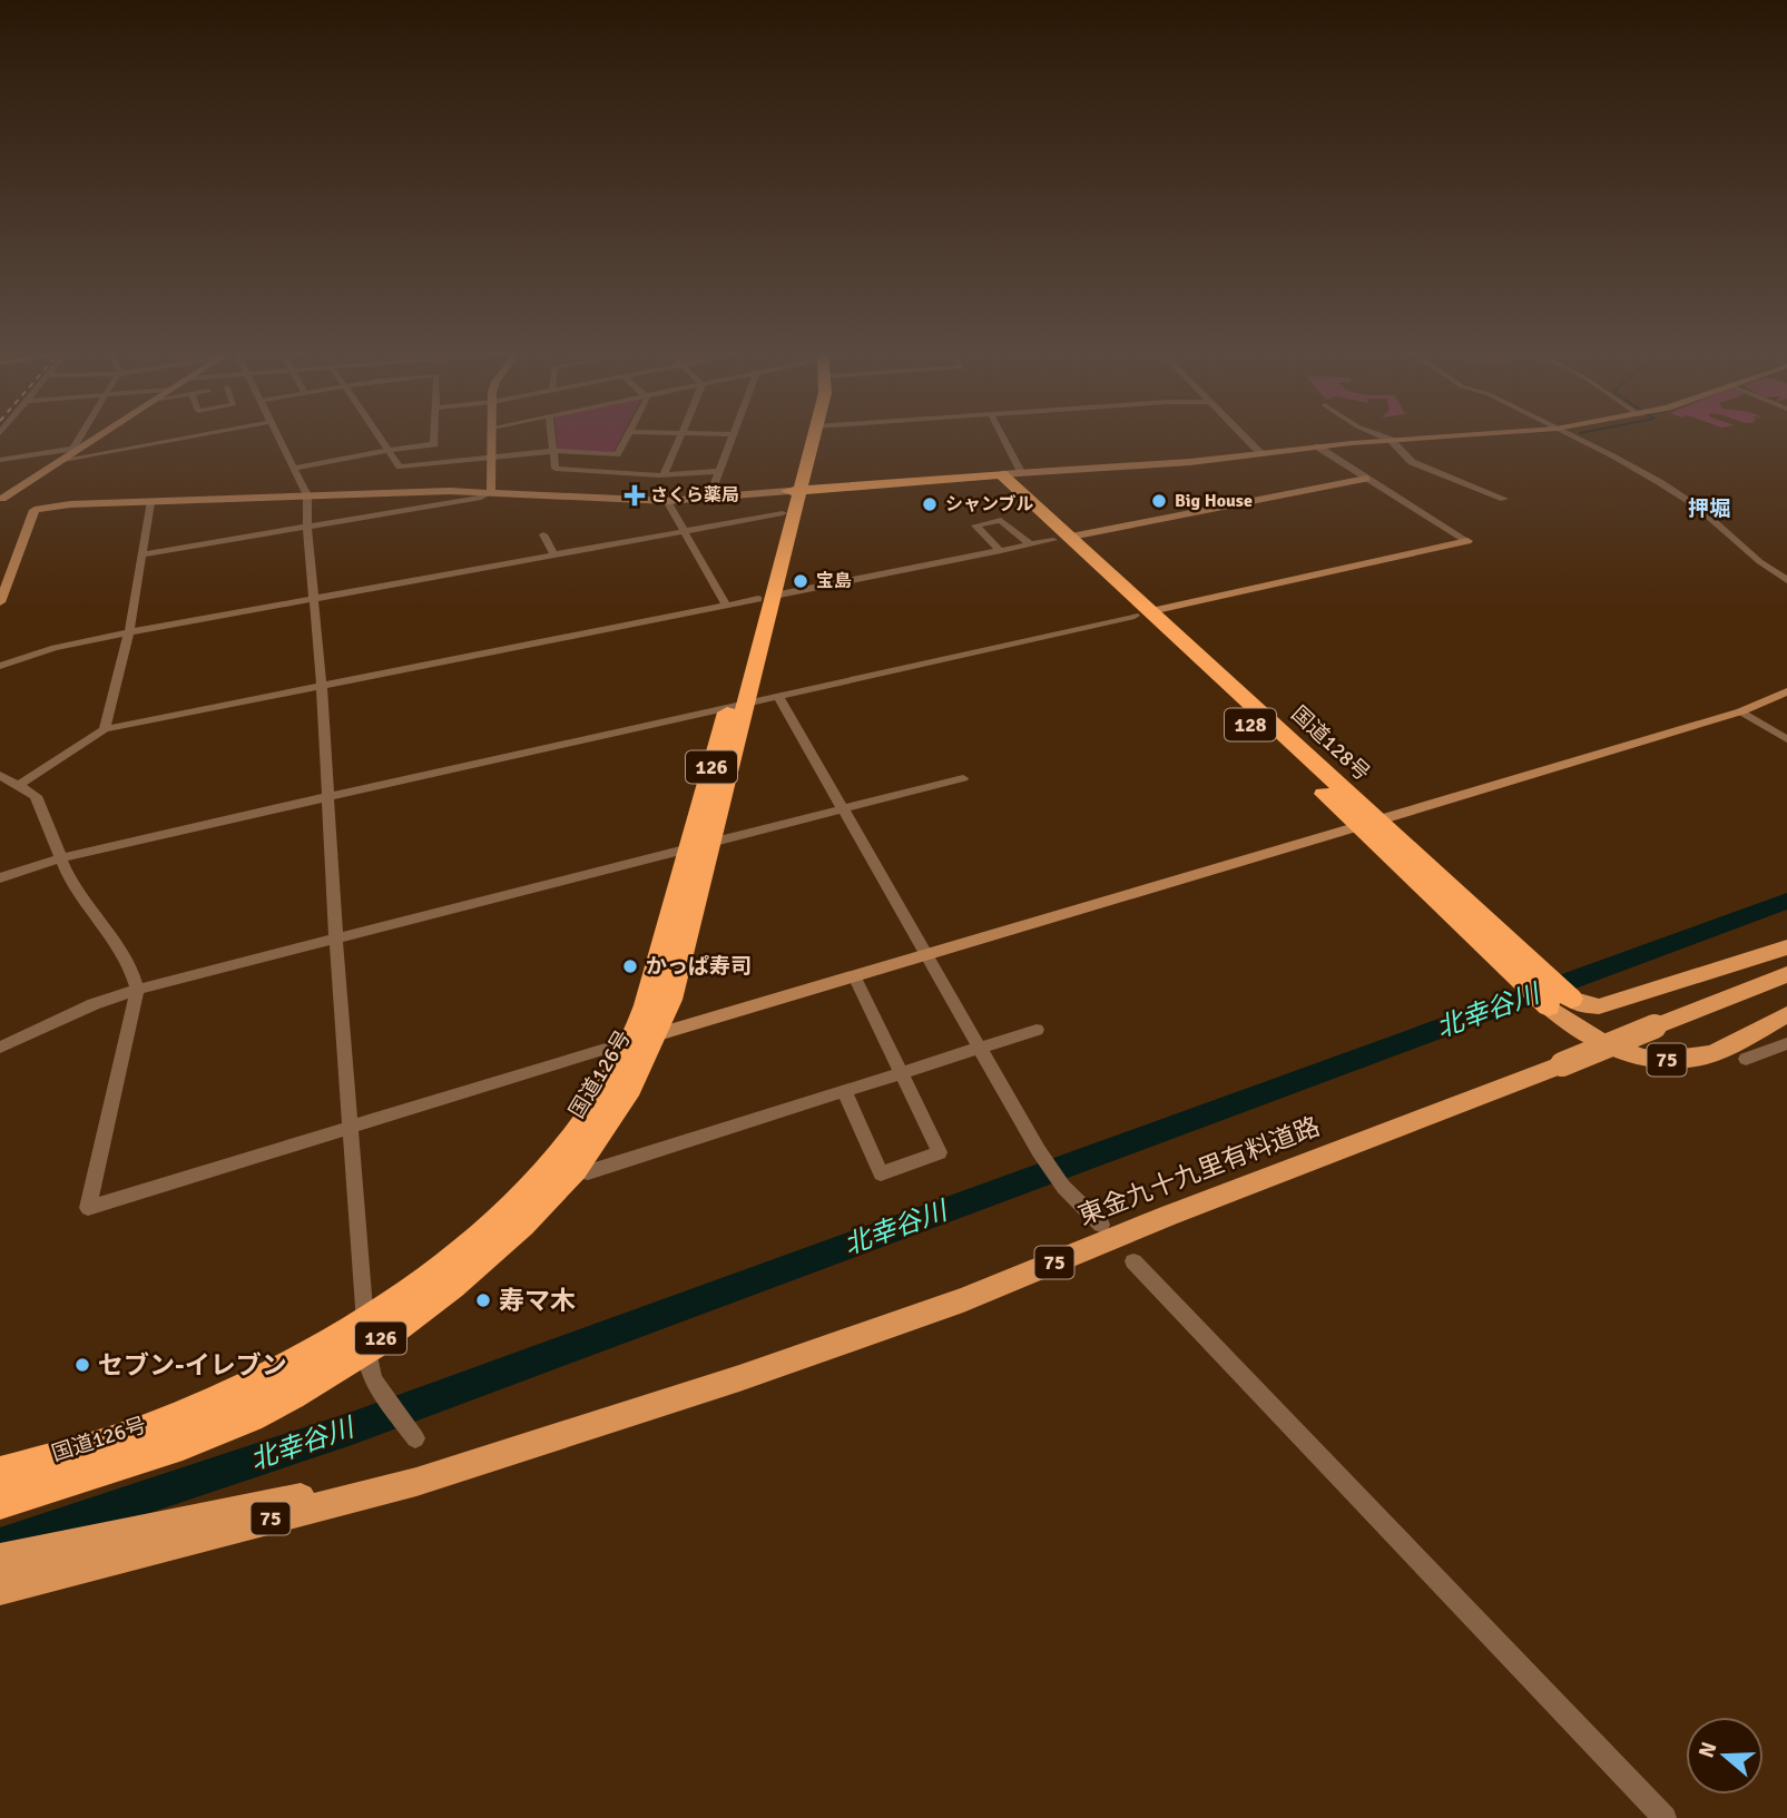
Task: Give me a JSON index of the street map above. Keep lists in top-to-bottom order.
{
  "streets": {
    "highway": [
      "128",
      "国道128号",
      "126",
      "国道126号"
    ],
    "main road": ["75", "東金九十九里有料道路"]
  },
  "crossings": [
    ["国道128号", "75"]
  ],
  "districts": ["押堀"],
  "water": ["北幸谷川"],
  "places": {
    "health": ["さくら薬局"],
    "other": [
      "Big House",
      "シャンブル",
      "宝島",
      "かっぱ寿司",
      "寿マ木",
      "セブン-イレブン"
    ]
  },
  "north": "left"
}
